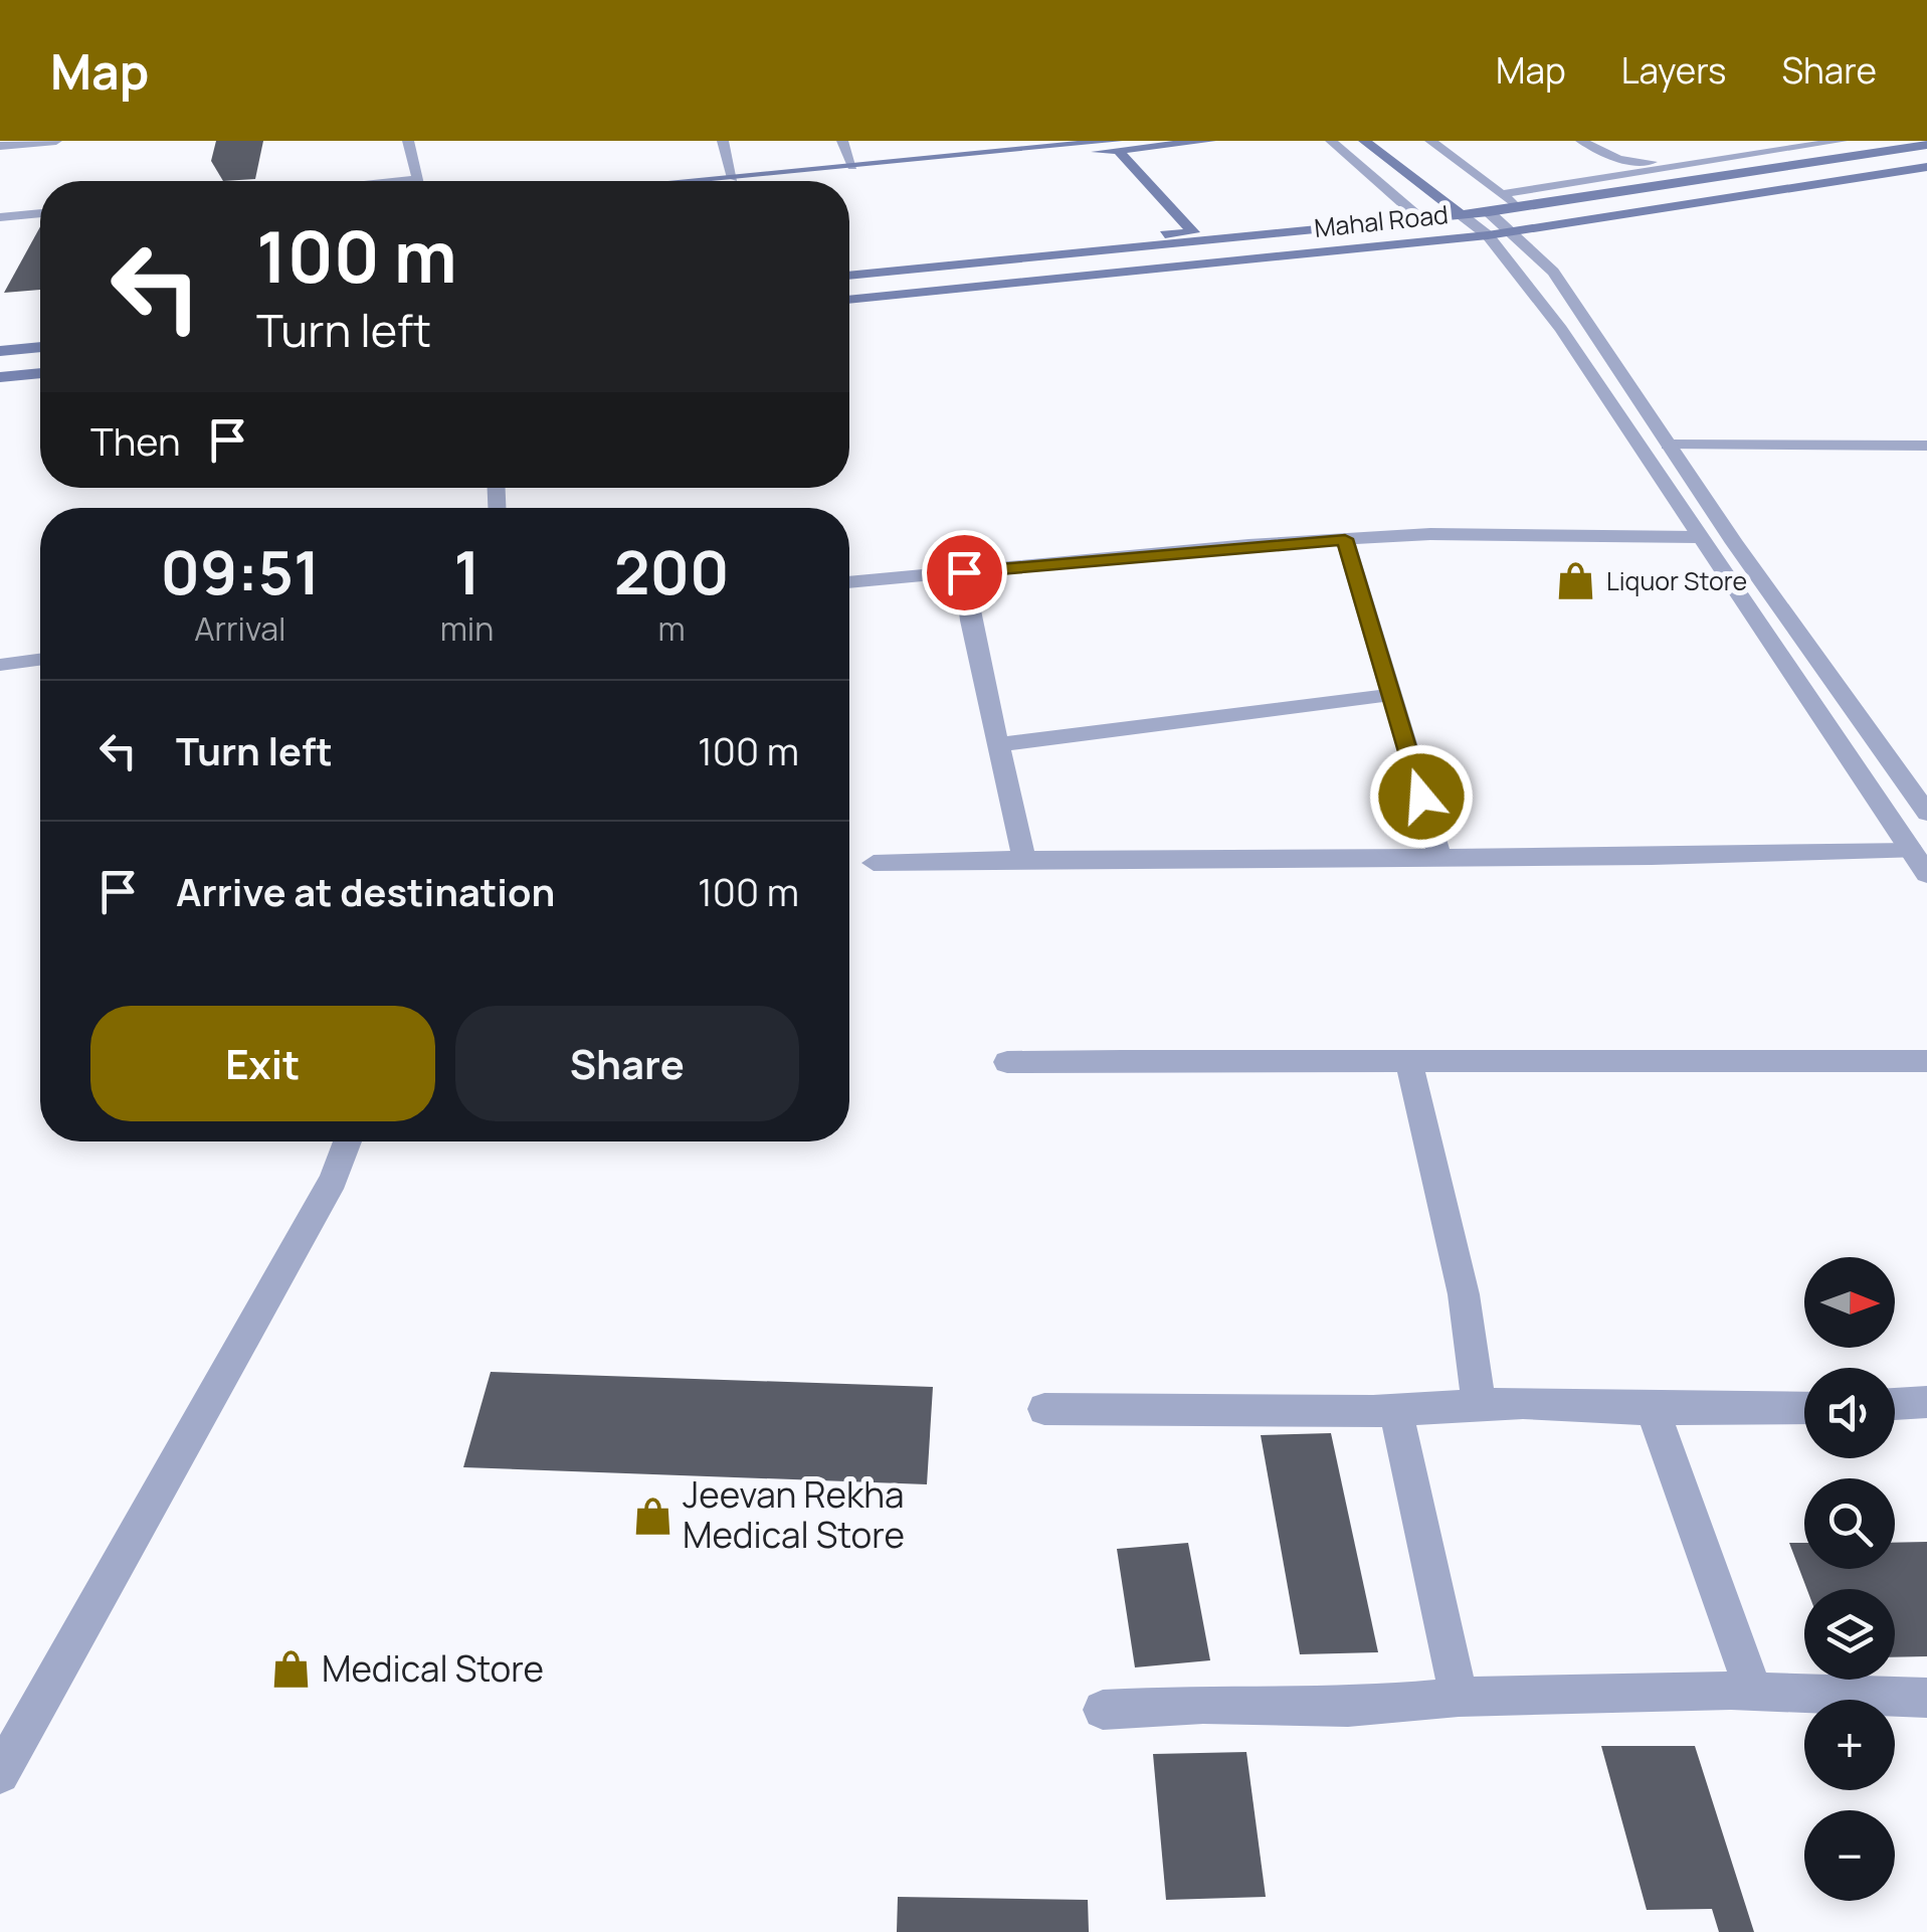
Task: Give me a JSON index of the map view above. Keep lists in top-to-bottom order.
{
  "streets": {
    "main road": ["Mahal Road"]
  },
  "places": {
    "shop": ["Liquor Store", "Jeevan Rekha Medical Store", "Medical Store"]
  },
  "north": "right",
  "page": {
    "header": "Map",
    "nav": ["Map", "Layers", "Share"],
    "turn": ["100 m", "Turn left"],
    "then": "Then",
    "eta": [
      "09:51",
      "Arrival",
      "1",
      "min",
      "200",
      "m"
    ],
    "list": [
      {
        "name": "Turn left",
        "value": "100 m"
      },
      {
        "name": "Arrive at destination",
        "value": "100 m"
      }
    ],
    "buttons": ["Exit", "Share"],
    "map_buttons": ["+", "−"]
  }
}
